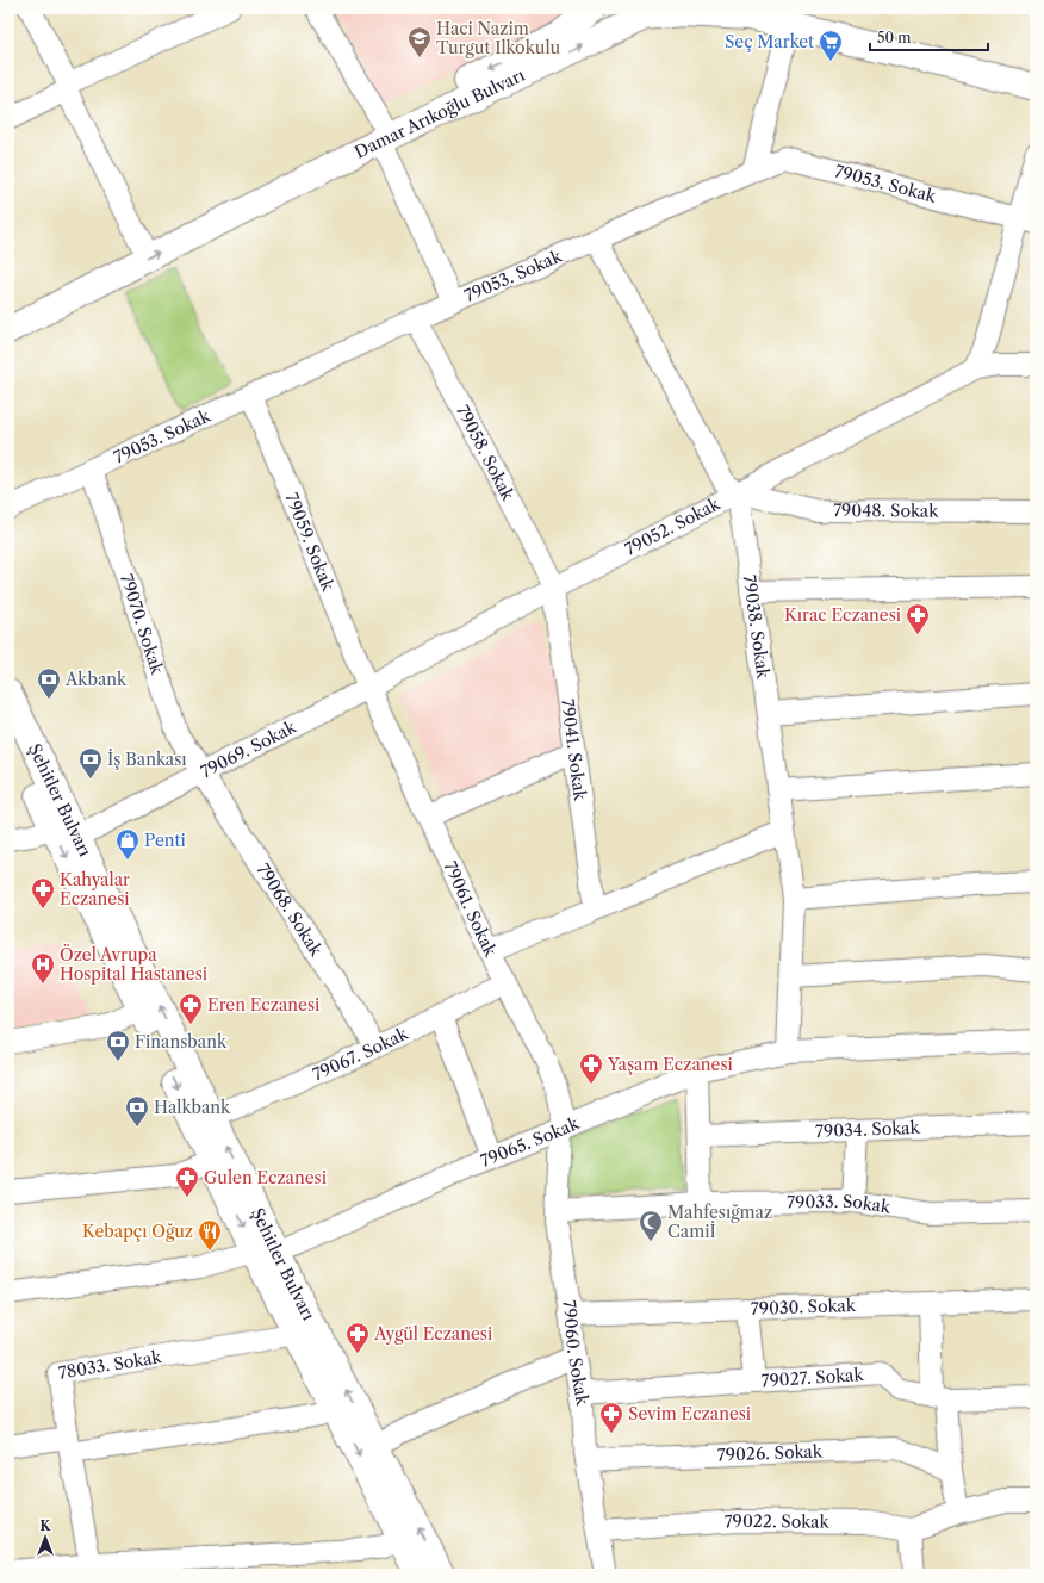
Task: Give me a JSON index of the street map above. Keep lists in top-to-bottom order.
{
  "streets": {
    "main road": ["Damar Arıkoğlu Bulvarı", "Şehitler Bulvarı"],
    "street": [
      "79053. Sokak",
      "79058. Sokak",
      "79048. Sokak",
      "79052. Sokak",
      "79059. Sokak",
      "79070. Sokak",
      "79038. Sokak",
      "79069. Sokak",
      "79041. Sokak",
      "79061. Sokak",
      "79068. Sokak",
      "79067. Sokak",
      "79034. Sokak",
      "79065. Sokak",
      "79033. Sokak",
      "79030. Sokak",
      "79060. Sokak",
      "78033. Sokak",
      "79027. Sokak",
      "79026. Sokak",
      "79022. Sokak"
    ]
  },
  "crossings": [
    ["79053. Sokak", "79058. Sokak"],
    ["79053. Sokak", "79059. Sokak"],
    ["79053. Sokak", "79070. Sokak"],
    ["79058. Sokak", "79052. Sokak"],
    ["79058. Sokak", "79041. Sokak"],
    ["79048. Sokak", "79052. Sokak"],
    ["79048. Sokak", "79038. Sokak"],
    ["79052. Sokak", "79059. Sokak"],
    ["79052. Sokak", "79038. Sokak"],
    ["79052. Sokak", "79069. Sokak"],
    ["79052. Sokak", "79041. Sokak"],
    ["79052. Sokak", "79061. Sokak"],
    ["79059. Sokak", "79069. Sokak"],
    ["79059. Sokak", "79061. Sokak"],
    ["79070. Sokak", "79069. Sokak"],
    ["79070. Sokak", "79068. Sokak"],
    ["79038. Sokak", "79065. Sokak"],
    ["79069. Sokak", "Şehitler Bulvarı"],
    ["79069. Sokak", "79061. Sokak"],
    ["79069. Sokak", "79068. Sokak"],
    ["Şehitler Bulvarı", "79067. Sokak"],
    ["Şehitler Bulvarı", "79065. Sokak"],
    ["Şehitler Bulvarı", "78033. Sokak"],
    ["79061. Sokak", "79067. Sokak"],
    ["79061. Sokak", "79065. Sokak"],
    ["79061. Sokak", "79060. Sokak"],
    ["79068. Sokak", "79067. Sokak"],
    ["79065. Sokak", "79060. Sokak"],
    ["79033. Sokak", "79060. Sokak"],
    ["79030. Sokak", "79060. Sokak"],
    ["79060. Sokak", "79027. Sokak"],
    ["79060. Sokak", "79026. Sokak"],
    ["79060. Sokak", "79022. Sokak"]
  ],
  "places": {
    "school or university": ["Haci Nazim Turgut Ilkokulu"],
    "supermarket": ["Seç Market"],
    "pharmacy": [
      "Kırac Eczanesi",
      "Kahyalar Eczanesi",
      "Eren Eczanesi",
      "Yaşam Eczanesi",
      "Gulen Eczanesi",
      "Aygül Eczanesi",
      "Sevim Eczanesi"
    ],
    "bank": [
      "Akbank",
      "İş Bankası",
      "Finansbank",
      "Halkbank"
    ],
    "shop": ["Penti"],
    "hospital": ["Özel Avrupa Hospital Hastanesi"],
    "mosque": ["Mahfesığmaz Camiİ"],
    "restaurant": ["Kebapçı Oğuz"]
  },
  "scale_bar": "50 m",
  "north": "top"
}
